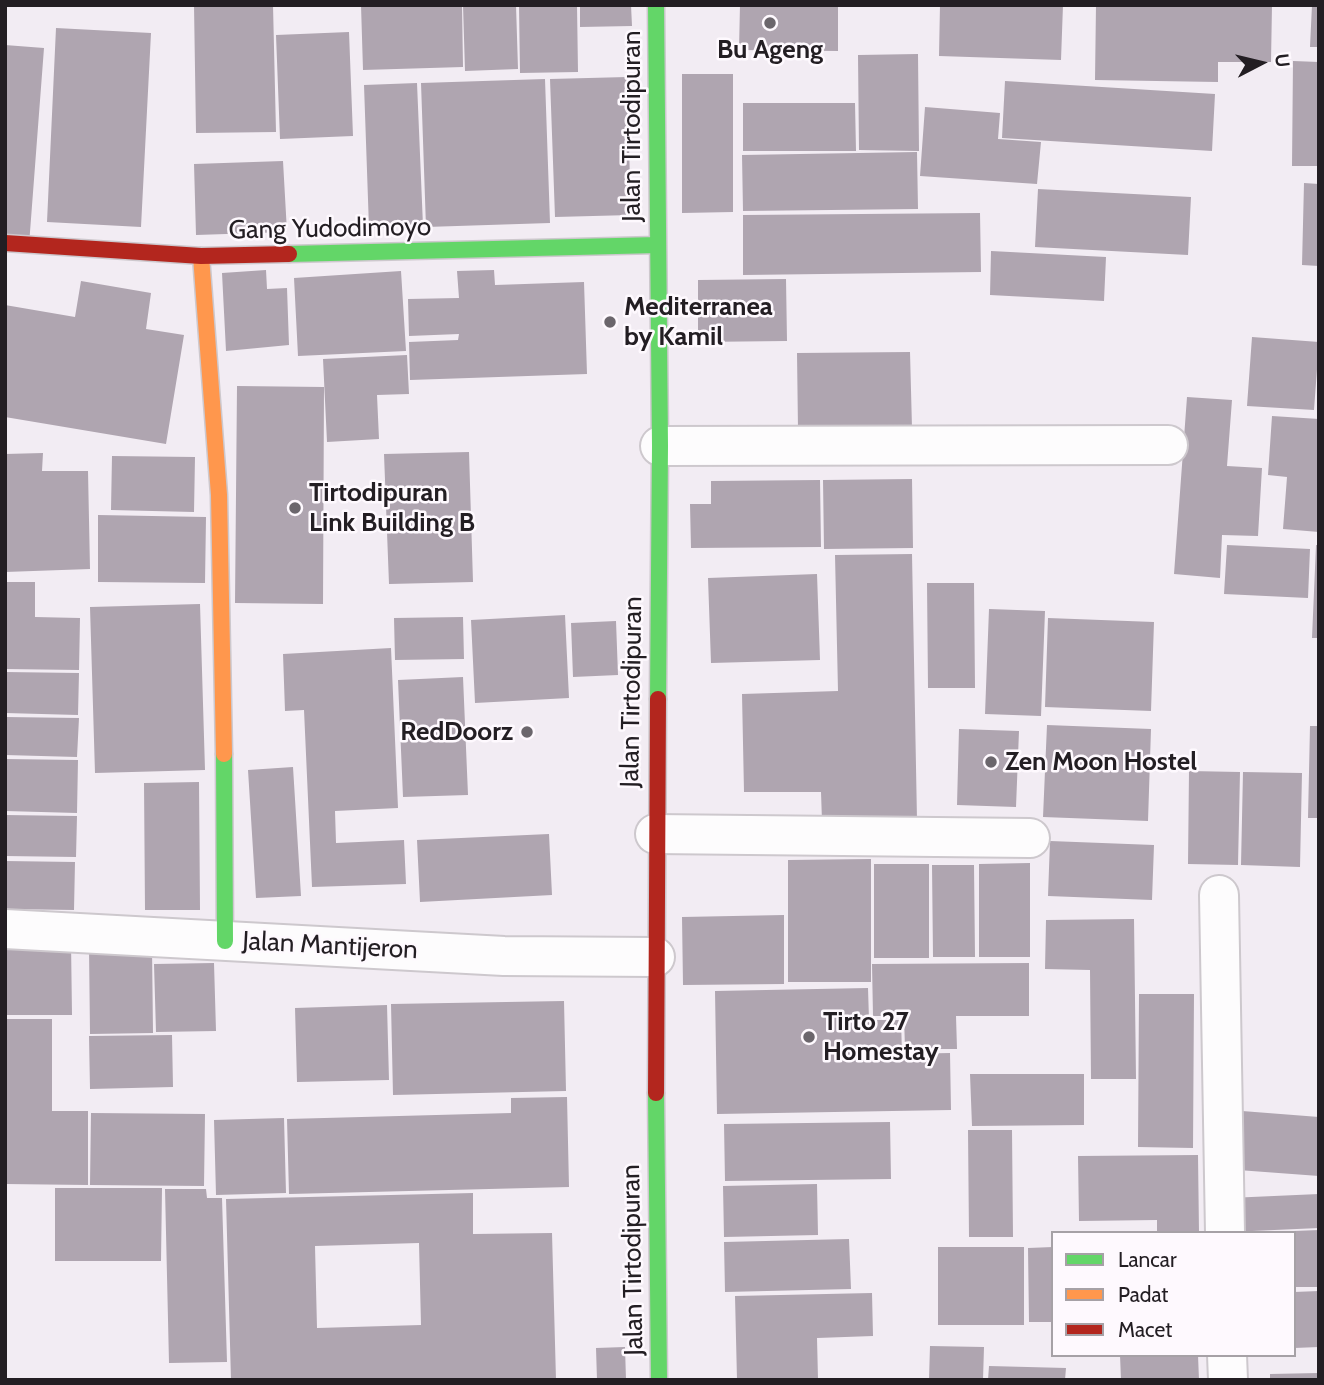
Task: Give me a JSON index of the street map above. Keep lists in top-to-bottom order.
{
  "streets": {
    "street": ["Jalan Tirtodipuran", "Gang Yudodimoyo", "Jalan Mantijeron"]
  },
  "crossings": [
    ["Jalan Tirtodipuran", "Gang Yudodimoyo"],
    ["Jalan Tirtodipuran", "Jalan Mantijeron"]
  ],
  "places": [
    "Bu Ageng",
    "Mediterranea by Kamil",
    "Tirtodipuran Link Building B",
    "RedDoorz",
    "Zen Moon Hostel",
    "Tirto 27 Homestay"
  ],
  "legend": ["Lancar", "Padat", "Macet"],
  "north": "right"
}
